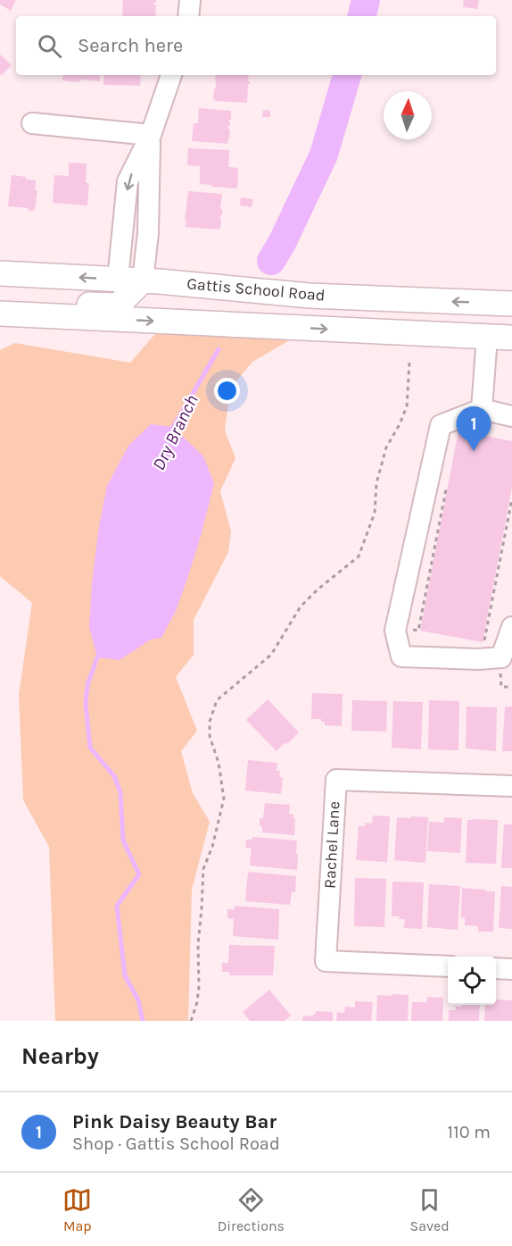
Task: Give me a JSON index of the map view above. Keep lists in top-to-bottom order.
{
  "streets": {
    "main road": ["Gattis School Road"],
    "street": ["Rachel Lane"]
  },
  "water": ["Dry Branch"],
  "north": "top",
  "page": {
    "search": "Search here",
    "pins": "1",
    "heading": "Nearby",
    "list": [
      {
        "mark": "1",
        "name": "Pink Daisy Beauty Bar",
        "note": "Shop · Gattis School Road",
        "value": "110 m"
      }
    ],
    "nav": ["Map", "Directions", "Saved"]
  }
}
